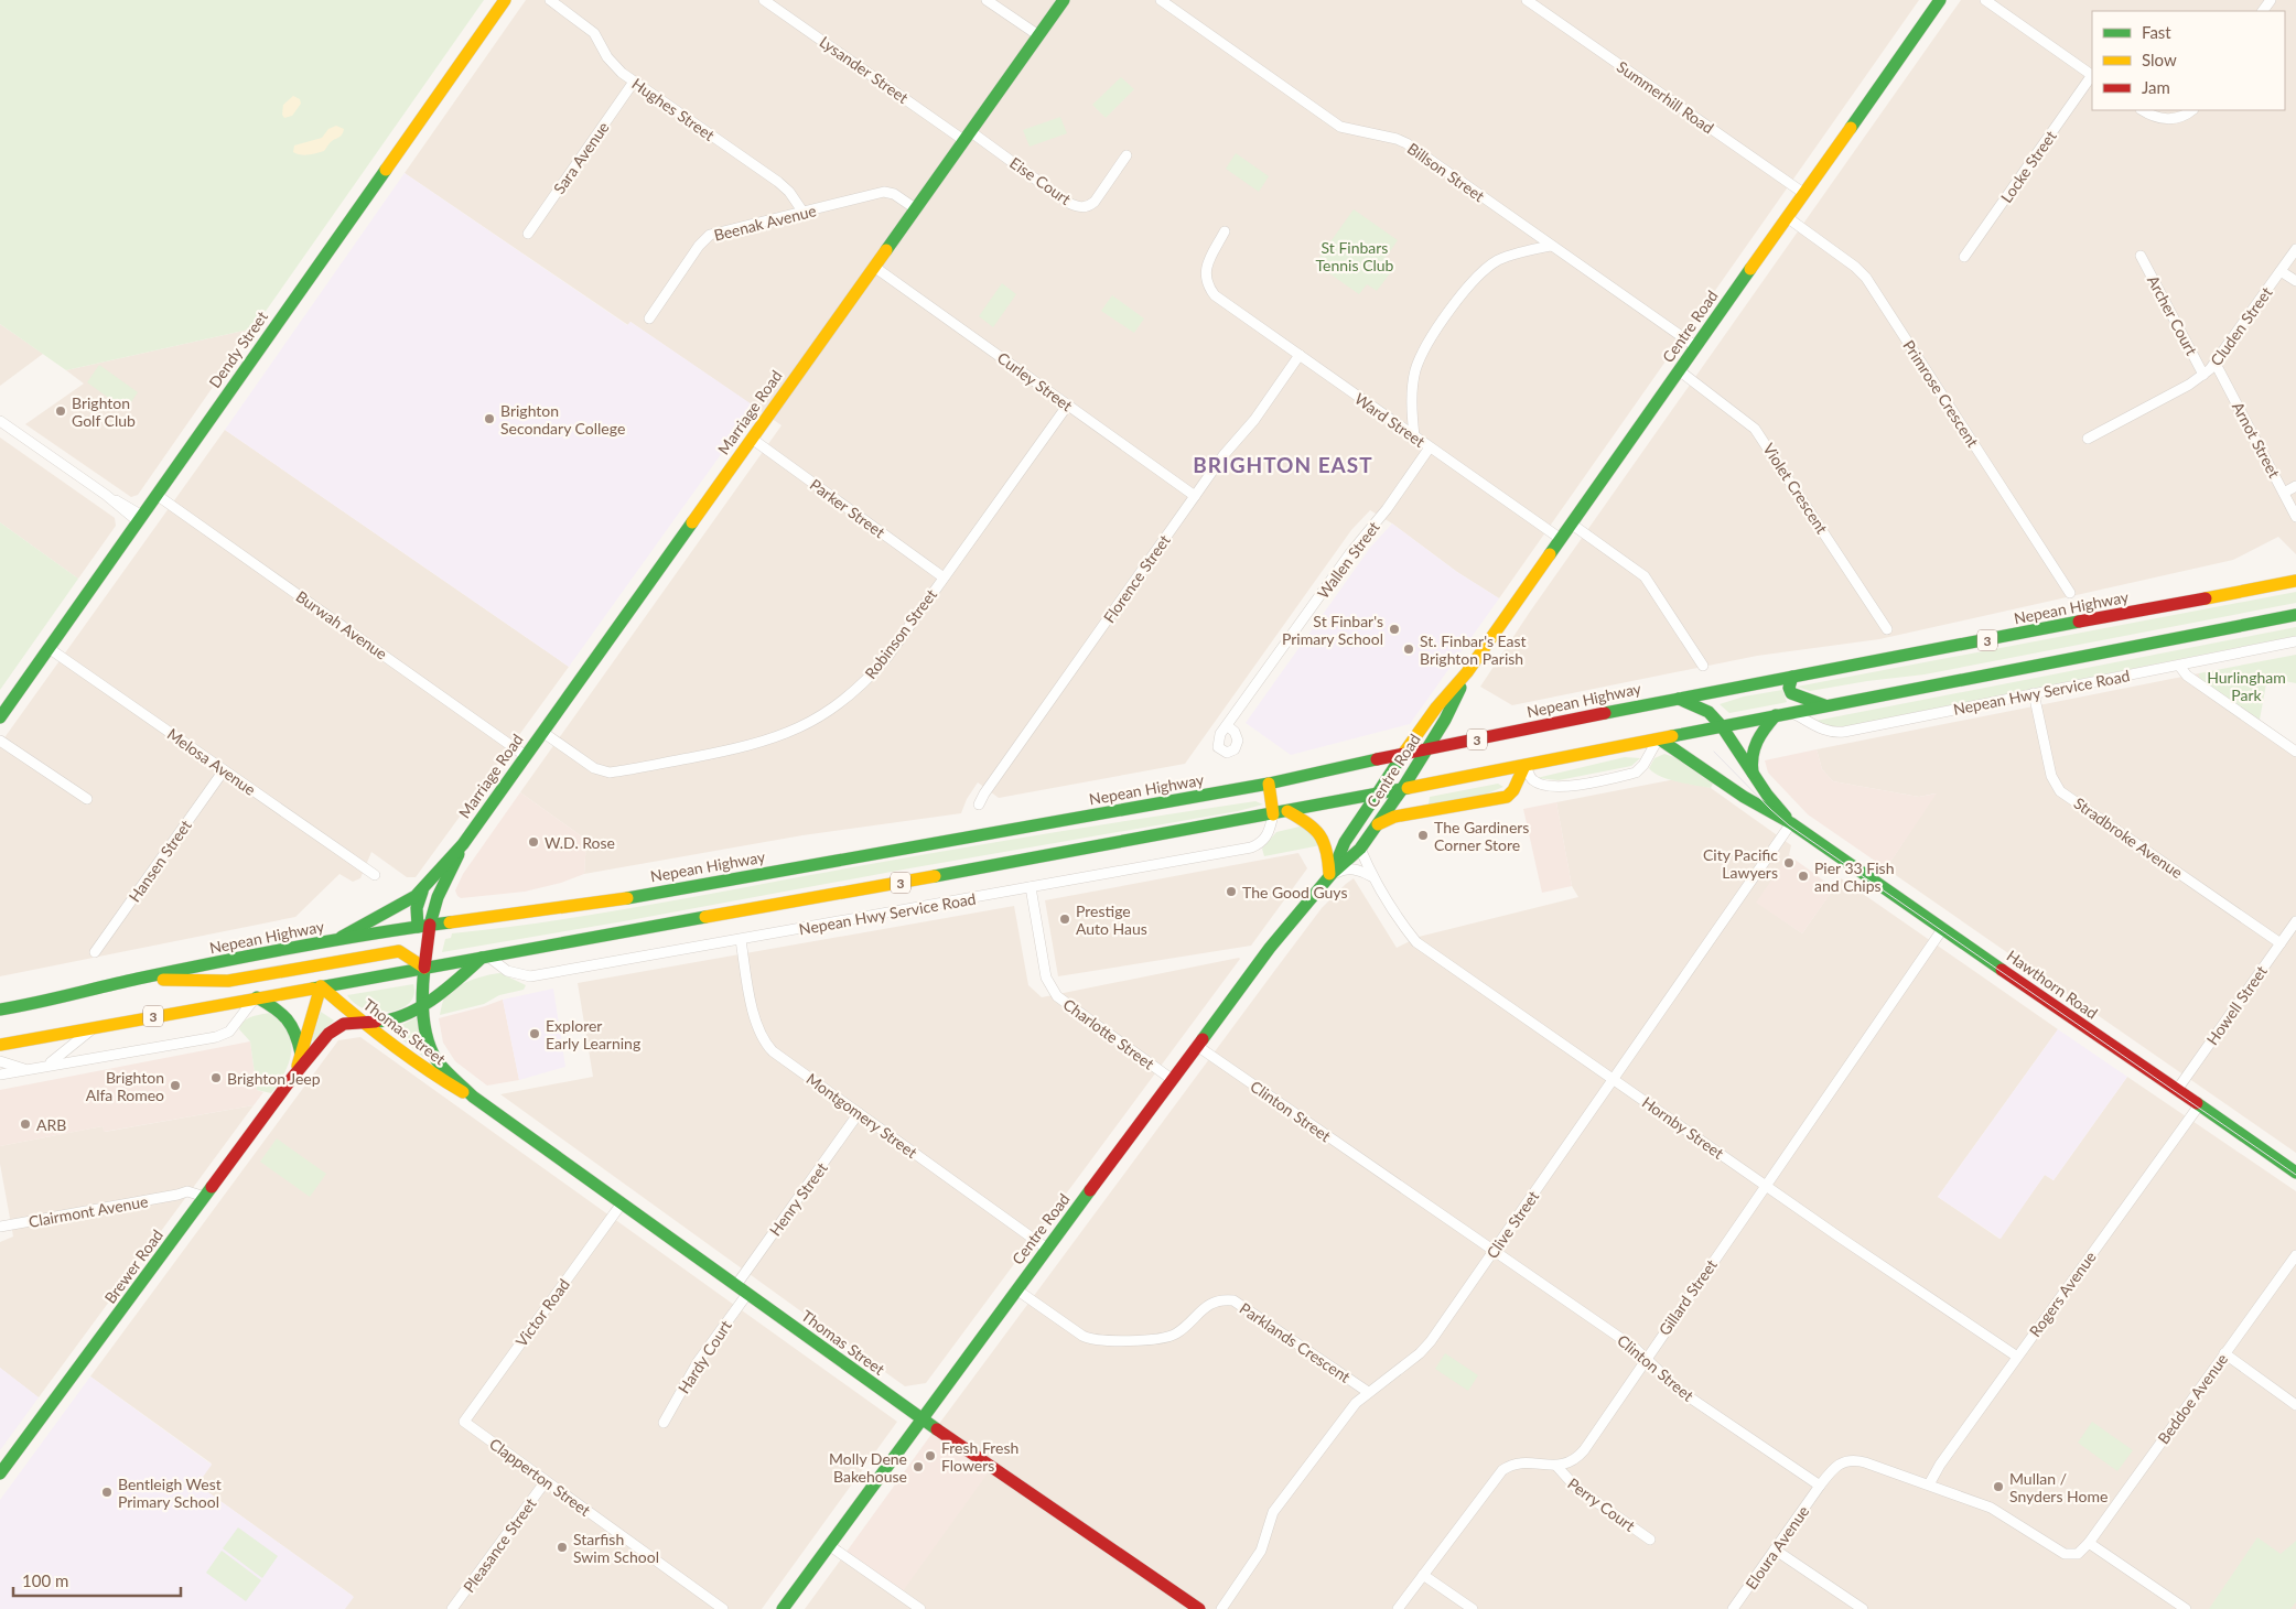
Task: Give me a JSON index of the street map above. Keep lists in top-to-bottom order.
{
  "streets": {
    "main road": [
      "Centre Road",
      "Dendy Street",
      "Marriage Road",
      "Nepean Highway",
      "3",
      "Hawthorn Road",
      "Thomas Street",
      "Brewer Road"
    ],
    "street": [
      "Lysander Street",
      "Summerhill Road",
      "Hughes Street",
      "Sara Avenue",
      "Locke Street",
      "Billson Street",
      "Eise Court",
      "Beenak Avenue",
      "Archer Court",
      "Cluden Street",
      "Curley Street",
      "Primrose Crescent",
      "Ward Street",
      "Arnot Street",
      "Violet Crescent",
      "Parker Street",
      "Wallen Street",
      "Florence Street",
      "Burwah Avenue",
      "Robinson Street",
      "Nepean Hwy Service Road",
      "Melosa Avenue",
      "Stradbroke Avenue",
      "Hansen Street",
      "Howell Street",
      "Charlotte Street",
      "Clinton Street",
      "Montgomery Street",
      "Hornby Street",
      "Henry Street",
      "Clairmont Avenue",
      "Clive Street",
      "Rogers Avenue",
      "Gillard Street",
      "Victor Road",
      "Parklands Crescent",
      "Hardy Court",
      "Beddoe Avenue",
      "Clapperton Street",
      "Perry Court",
      "Pleasance Street",
      "Eloura Avenue"
    ]
  },
  "crossings": [
    ["Lysander Street", "Eise Court"],
    ["Lysander Street", "Marriage Road"],
    ["Summerhill Road", "Centre Road"],
    ["Hughes Street", "Sara Avenue"],
    ["Hughes Street", "Beenak Avenue"],
    ["Billson Street", "Centre Road"],
    ["Eise Court", "Marriage Road"],
    ["Beenak Avenue", "Marriage Road"],
    ["Archer Court", "Cluden Street"],
    ["Centre Road", "Primrose Crescent"],
    ["Centre Road", "Ward Street"],
    ["Centre Road", "Violet Crescent"],
    ["Centre Road", "Nepean Highway"],
    ["Centre Road", "3"],
    ["Centre Road", "Thomas Street"],
    ["Centre Road", "Charlotte Street"],
    ["Centre Road", "Clinton Street"],
    ["Centre Road", "Montgomery Street"],
    ["Centre Road", "Hornby Street"],
    ["Centre Road", "Parklands Crescent"],
    ["Cluden Street", "Arnot Street"],
    ["Dendy Street", "Burwah Avenue"],
    ["Dendy Street", "Melosa Avenue"],
    ["Curley Street", "Marriage Road"],
    ["Curley Street", "Florence Street"],
    ["Curley Street", "Robinson Street"],
    ["Marriage Road", "Parker Street"],
    ["Marriage Road", "Nepean Highway"],
    ["Marriage Road", "Burwah Avenue"],
    ["Marriage Road", "Robinson Street"],
    ["Marriage Road", "Thomas Street"],
    ["Marriage Road", "Brewer Road"],
    ["Ward Street", "Wallen Street"],
    ["Ward Street", "Florence Street"],
    ["Parker Street", "Robinson Street"],
    ["Nepean Highway", "Hawthorn Road"],
    ["Nepean Highway", "Thomas Street"],
    ["Nepean Highway", "Brewer Road"],
    ["3", "Nepean Hwy Service Road"],
    ["3", "Hawthorn Road"],
    ["3", "Thomas Street"],
    ["3", "Brewer Road"],
    ["Nepean Hwy Service Road", "Stradbroke Avenue"],
    ["Nepean Hwy Service Road", "Charlotte Street"],
    ["Nepean Hwy Service Road", "Montgomery Street"],
    ["Nepean Hwy Service Road", "Brewer Road"],
    ["Melosa Avenue", "Hansen Street"],
    ["Stradbroke Avenue", "Howell Street"],
    ["Hawthorn Road", "Howell Street"],
    ["Hawthorn Road", "Clive Street"],
    ["Hawthorn Road", "Rogers Avenue"],
    ["Hawthorn Road", "Gillard Street"],
    ["Thomas Street", "Henry Street"],
    ["Thomas Street", "Brewer Road"],
    ["Thomas Street", "Victor Road"],
    ["Thomas Street", "Hardy Court"],
    ["Clinton Street", "Clive Street"],
    ["Clinton Street", "Gillard Street"],
    ["Clinton Street", "Eloura Avenue"],
    ["Montgomery Street", "Henry Street"],
    ["Hornby Street", "Clive Street"],
    ["Hornby Street", "Rogers Avenue"],
    ["Hornby Street", "Gillard Street"],
    ["Clairmont Avenue", "Brewer Road"],
    ["Clive Street", "Parklands Crescent"],
    ["Gillard Street", "Perry Court"],
    ["Victor Road", "Clapperton Street"],
    ["Clapperton Street", "Pleasance Street"]
  ],
  "districts": ["BRIGHTON EAST"],
  "parks": ["St Finbars Tennis Club", "Hurlingham Park"],
  "places": [
    "Brighton Golf Club",
    "Brighton Secondary College",
    "St Finbar's Primary School",
    "St. Finbar's East Brighton Parish",
    "The Gardiners Corner Store",
    "W.D. Rose",
    "City Pacific Lawyers",
    "Pier 33 Fish and Chips",
    "The Good Guys",
    "Prestige Auto Haus",
    "Explorer Early Learning",
    "Brighton Jeep",
    "Brighton Alfa Romeo",
    "ARB",
    "Fresh Fresh Flowers",
    "Molly Dene Bakehouse",
    "Mullan / Snyders Home",
    "Bentleigh West Primary School",
    "Starfish Swim School"
  ],
  "legend": ["Fast", "Slow", "Jam"],
  "scale_bar": "100 m"
}
